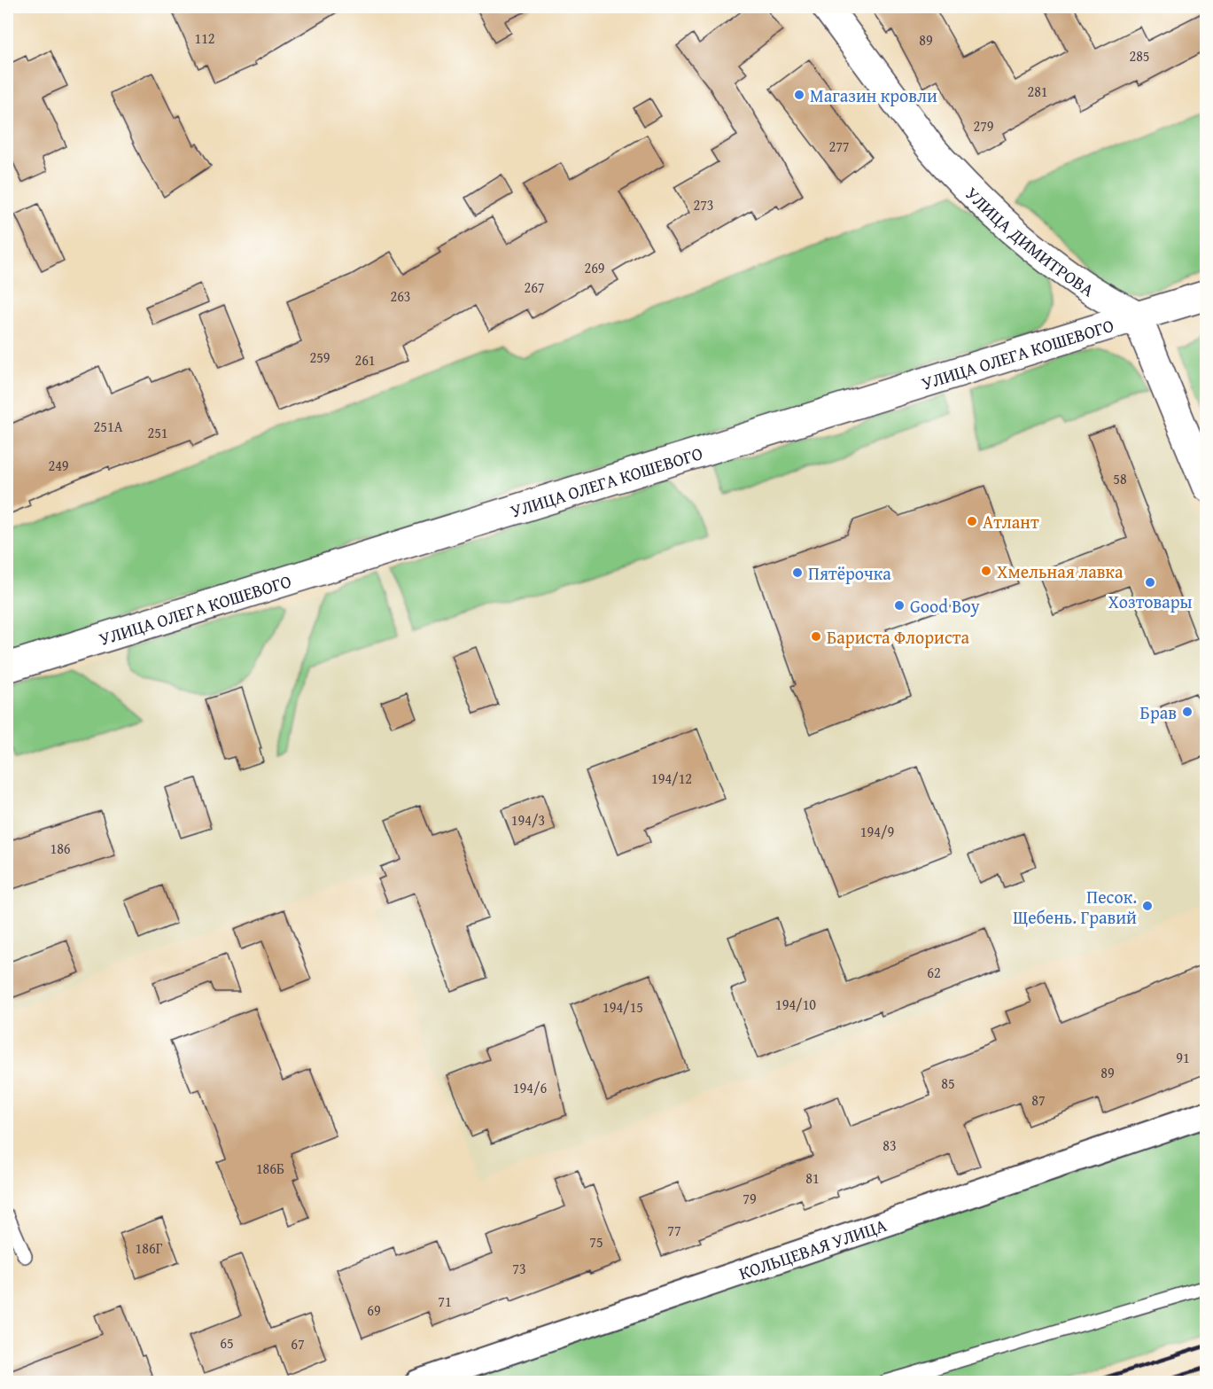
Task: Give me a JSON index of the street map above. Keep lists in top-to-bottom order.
{
  "streets": {
    "street": ["УЛИЦА ДИМИТРОВА", "УЛИЦА ОЛЕГА КОШЕВОГО", "КОЛЬЦЕВАЯ УЛИЦА"]
  },
  "crossings": [
    ["УЛИЦА ДИМИТРОВА", "УЛИЦА ОЛЕГА КОШЕВОГО"]
  ],
  "places": [
    "Магазин кровли",
    "Атлант",
    "Хмельная лавка",
    "Пятёрочка",
    "Хозтовары",
    "Good Boy",
    "Бариста Флориста",
    "Брав",
    "Песок. Щебень. Гравий"
  ],
  "house_numbers": [
    "112",
    "89",
    "285",
    "281",
    "279",
    "277",
    "273",
    "269",
    "267",
    "263",
    "259",
    "261",
    "251А",
    "251",
    "249",
    "58",
    "194/12",
    "194/3",
    "194/9",
    "186",
    "62",
    "194/10",
    "194/15",
    "91",
    "89",
    "85",
    "194/6",
    "87",
    "83",
    "186Б",
    "81",
    "79",
    "77",
    "75",
    "186Г",
    "73",
    "71",
    "69",
    "65",
    "67"
  ]
}
